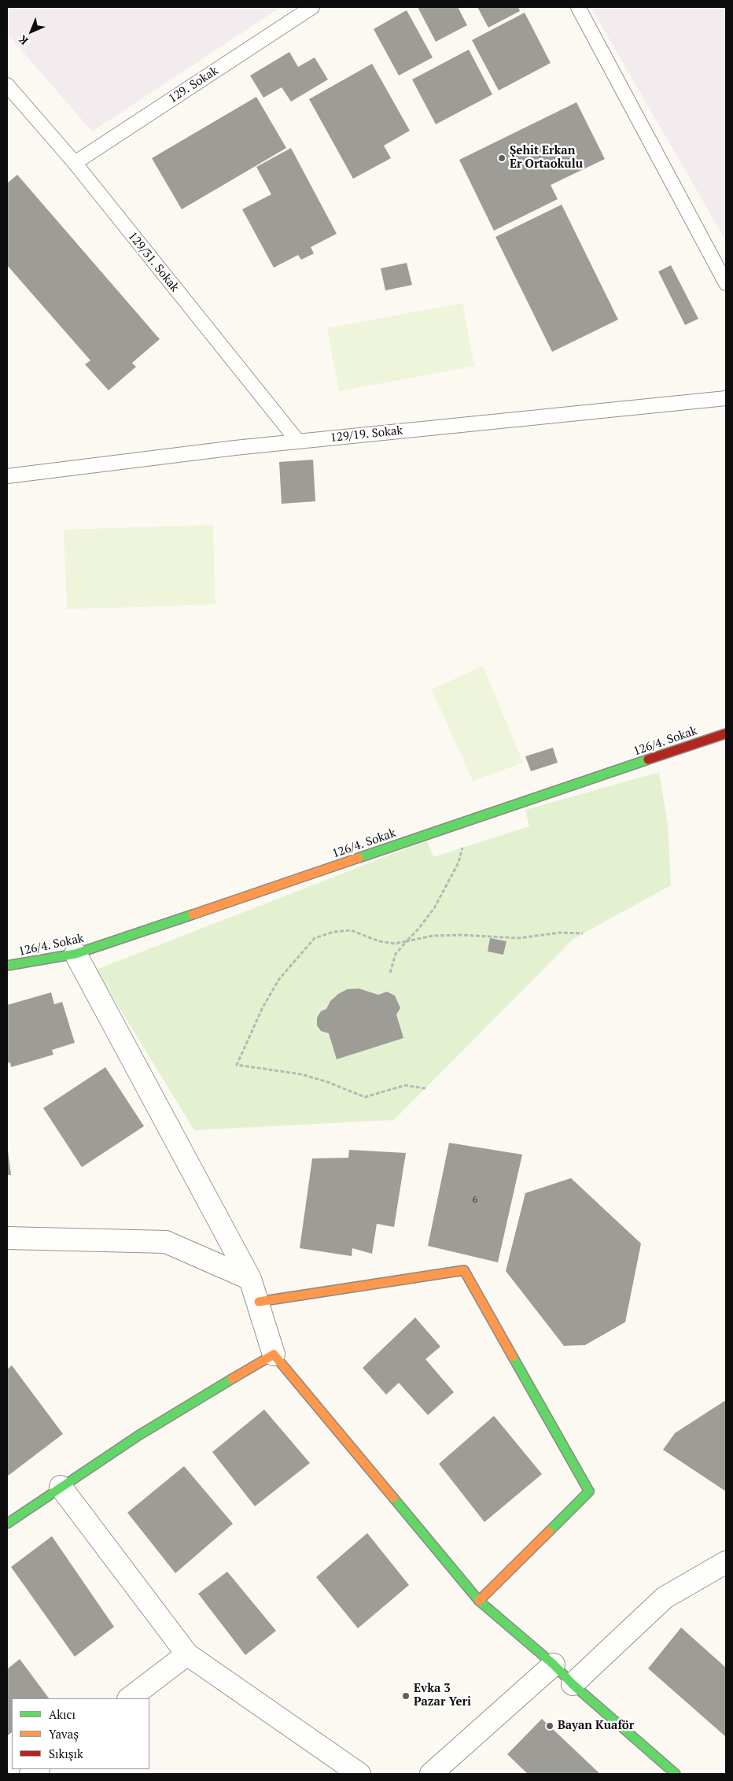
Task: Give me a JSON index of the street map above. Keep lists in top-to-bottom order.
{
  "streets": {
    "street": ["126/4. Sokak"],
    "lane": ["129. Sokak", "129/31. Sokak", "129/19. Sokak"]
  },
  "crossings": [
    ["129. Sokak", "129/31. Sokak"],
    ["129/31. Sokak", "129/19. Sokak"]
  ],
  "places": ["Şehit Erkan Er Ortaokulu", "Evka 3 Pazar Yeri", "Bayan Kuaför"],
  "house_numbers": ["6"],
  "legend": ["Akıcı", "Yavaş", "Sıkışık"],
  "north": "bottom left"
}
